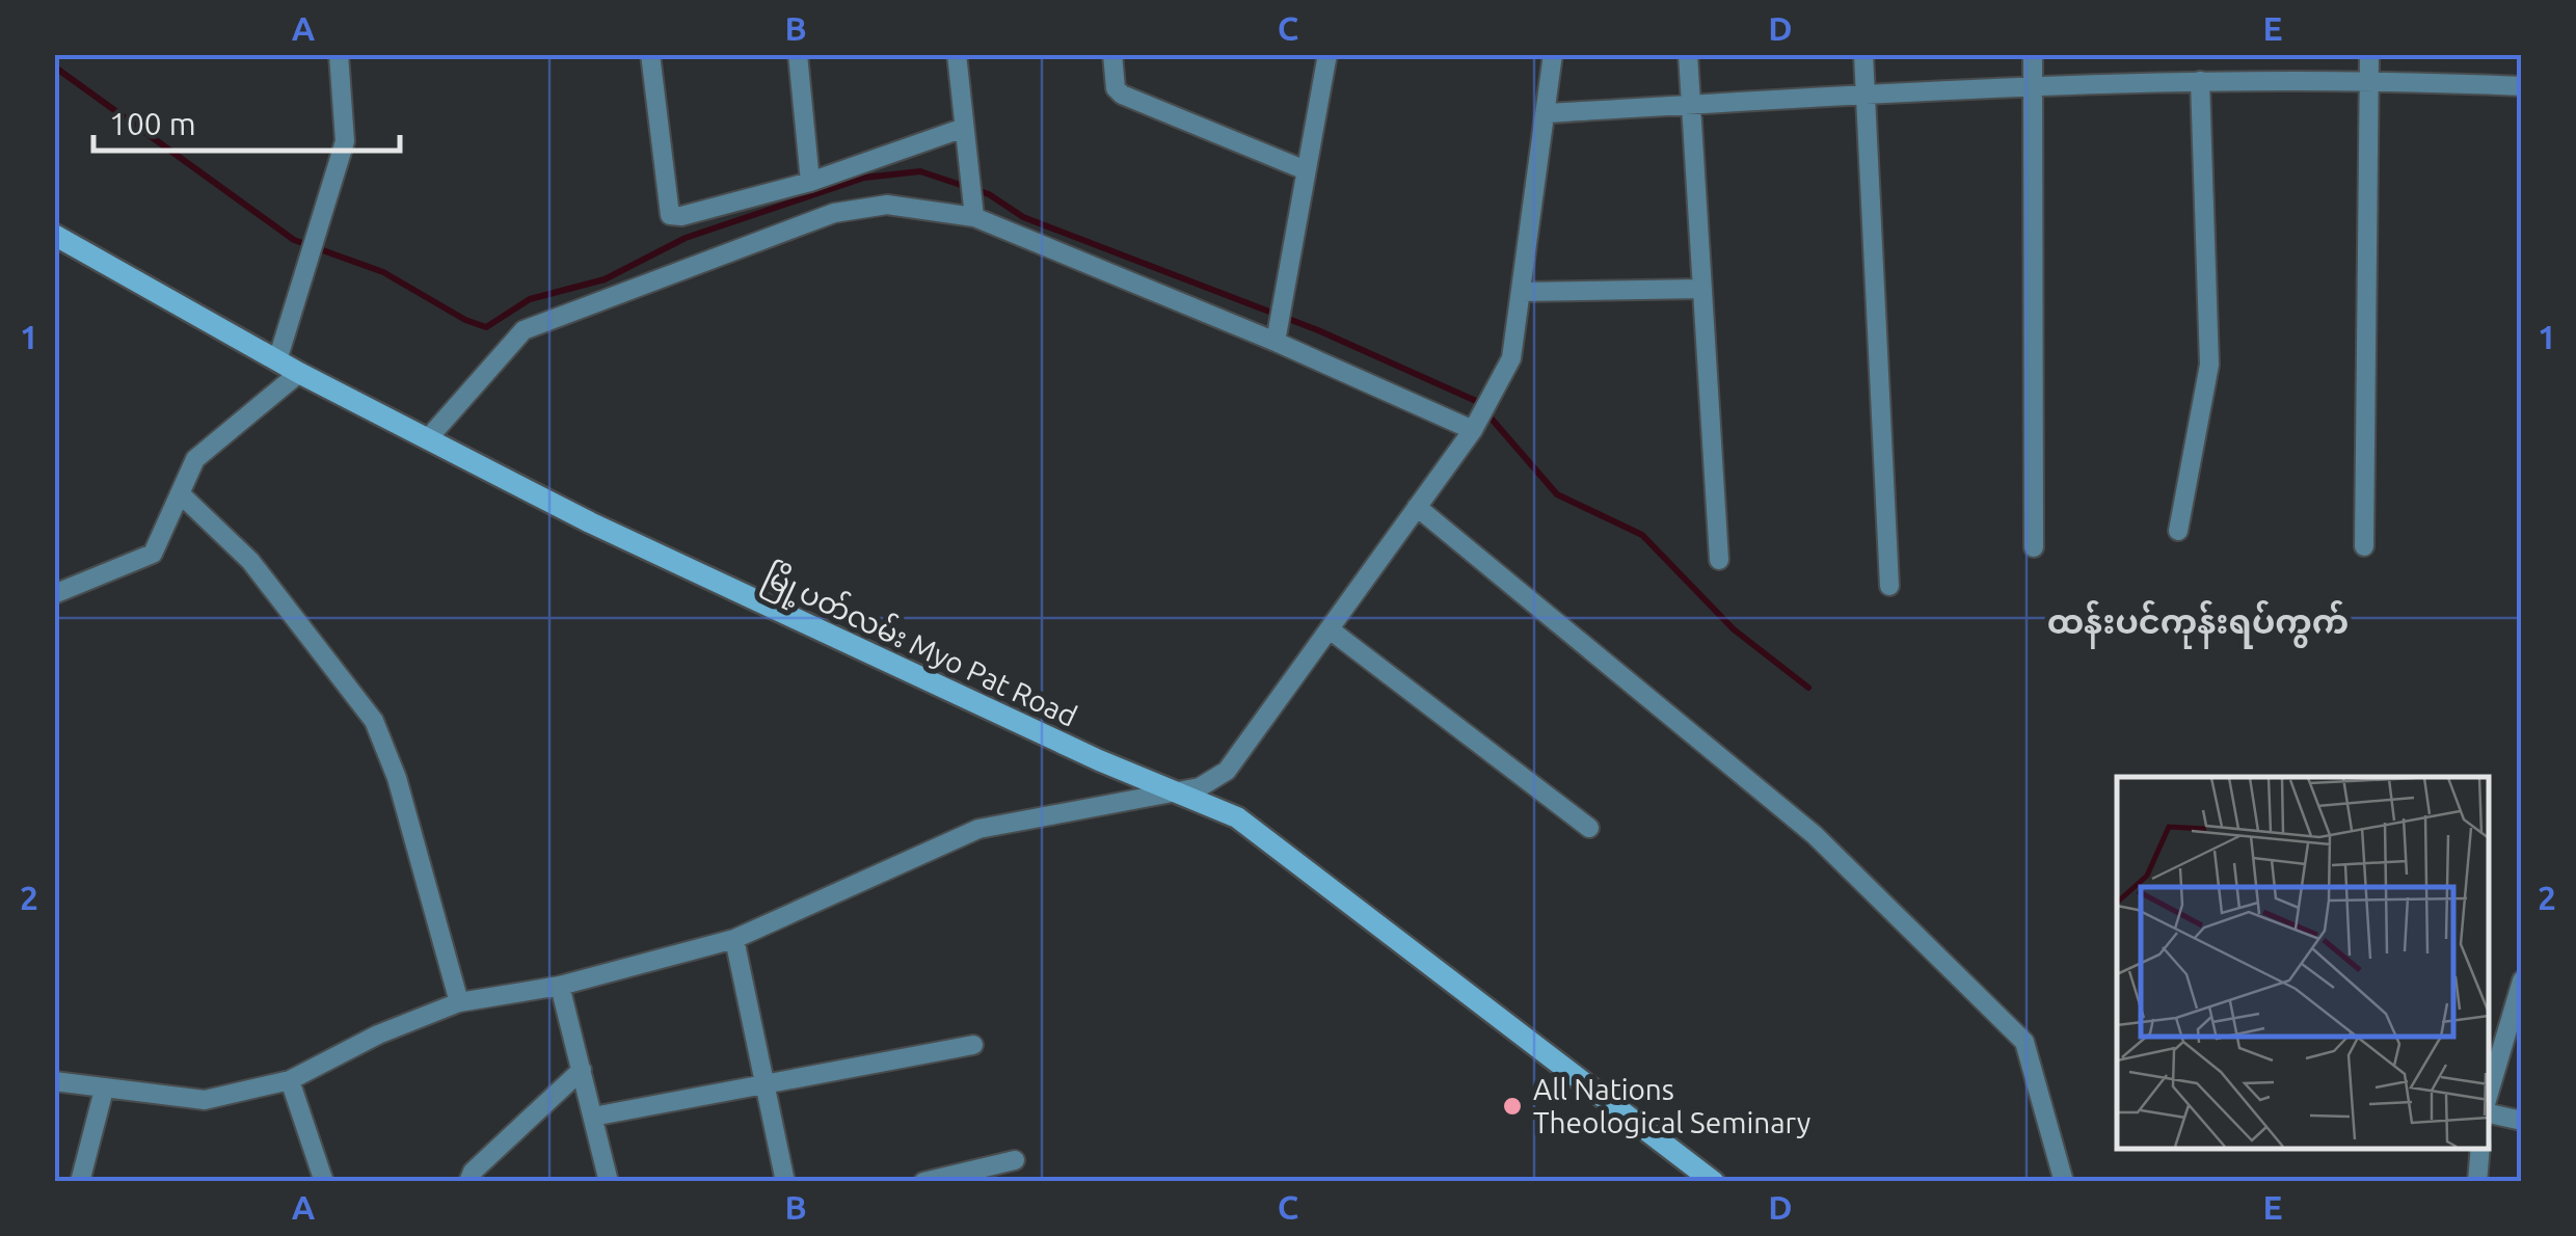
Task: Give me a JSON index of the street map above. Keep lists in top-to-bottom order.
{
  "streets": {
    "main road": ["မြို့ပတ်လမ်း Myo Pat Road"]
  },
  "districts": ["ထန်းပင်ကုန်းရပ်ကွက်"],
  "places": ["All Nations Theological Seminary"],
  "scale_bar": "100 m",
  "grid": {
    "columns": [
      "A",
      "B",
      "C",
      "D",
      "E"
    ],
    "rows": ["1", "2"]
  }
}
